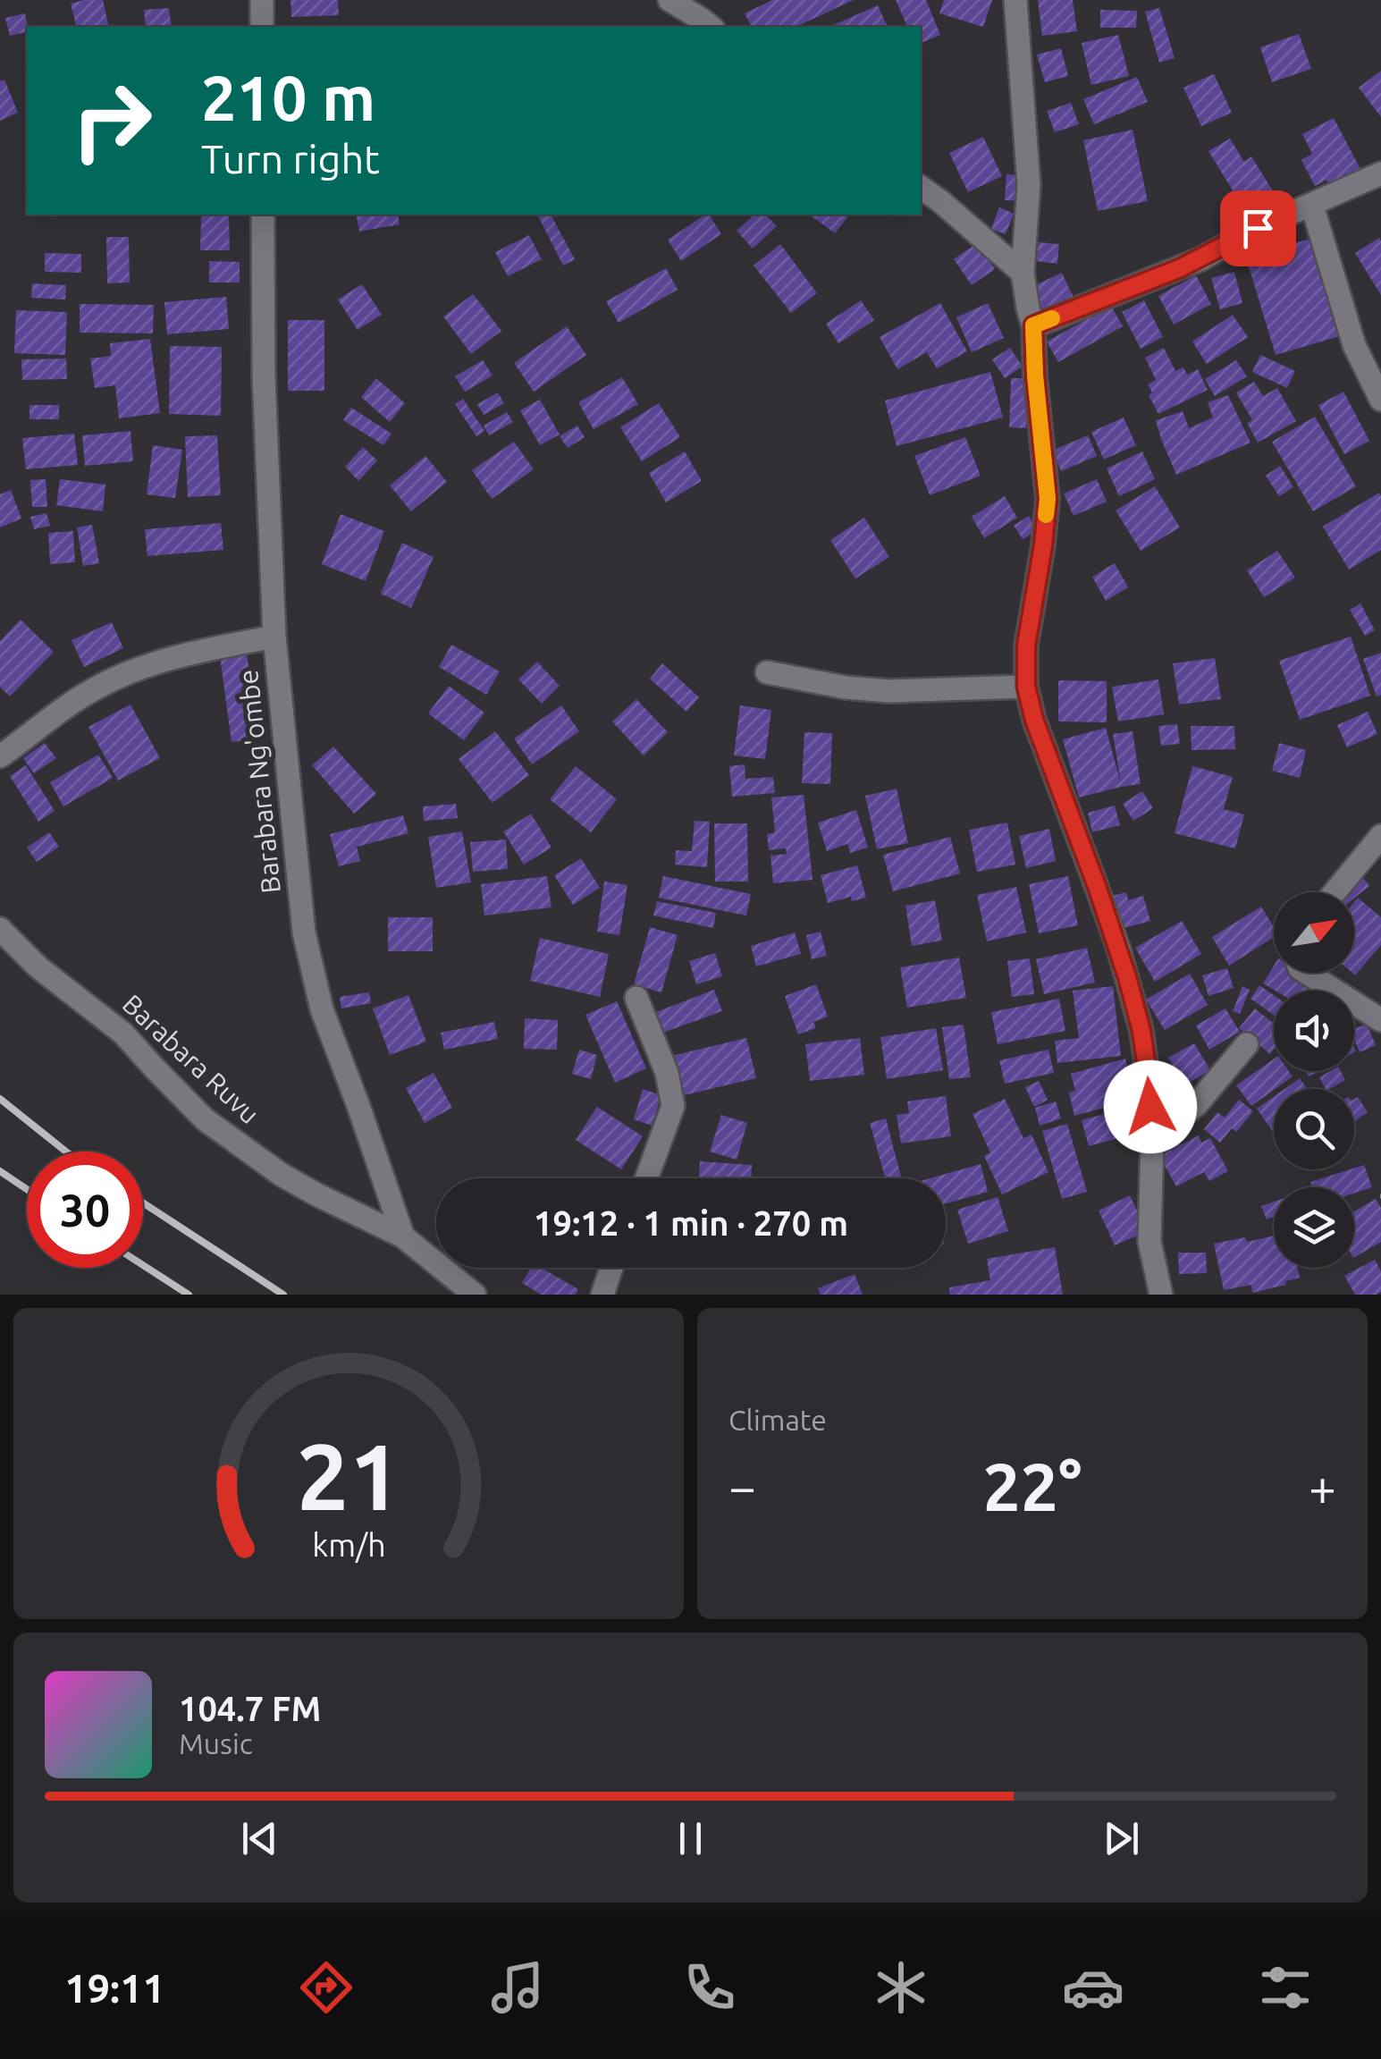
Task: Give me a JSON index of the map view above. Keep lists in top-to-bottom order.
{
  "streets": {
    "street": ["Barabara Ng'ombe", "Barabara Ruvu"]
  },
  "crossings": [
    ["Barabara Ng'ombe", "Barabara Ruvu"]
  ],
  "north": "top right",
  "page": {
    "turn": ["210 m", "Turn right"],
    "limit": "30",
    "trip": "19:12 · 1 min · 270 m",
    "tile": "Climate",
    "heat": ["−", "22°", "+"],
    "song": ["104.7 FM", "Music"],
    "tabs": "19:11",
    "gauge": ["21", "km/h"]
  }
}
